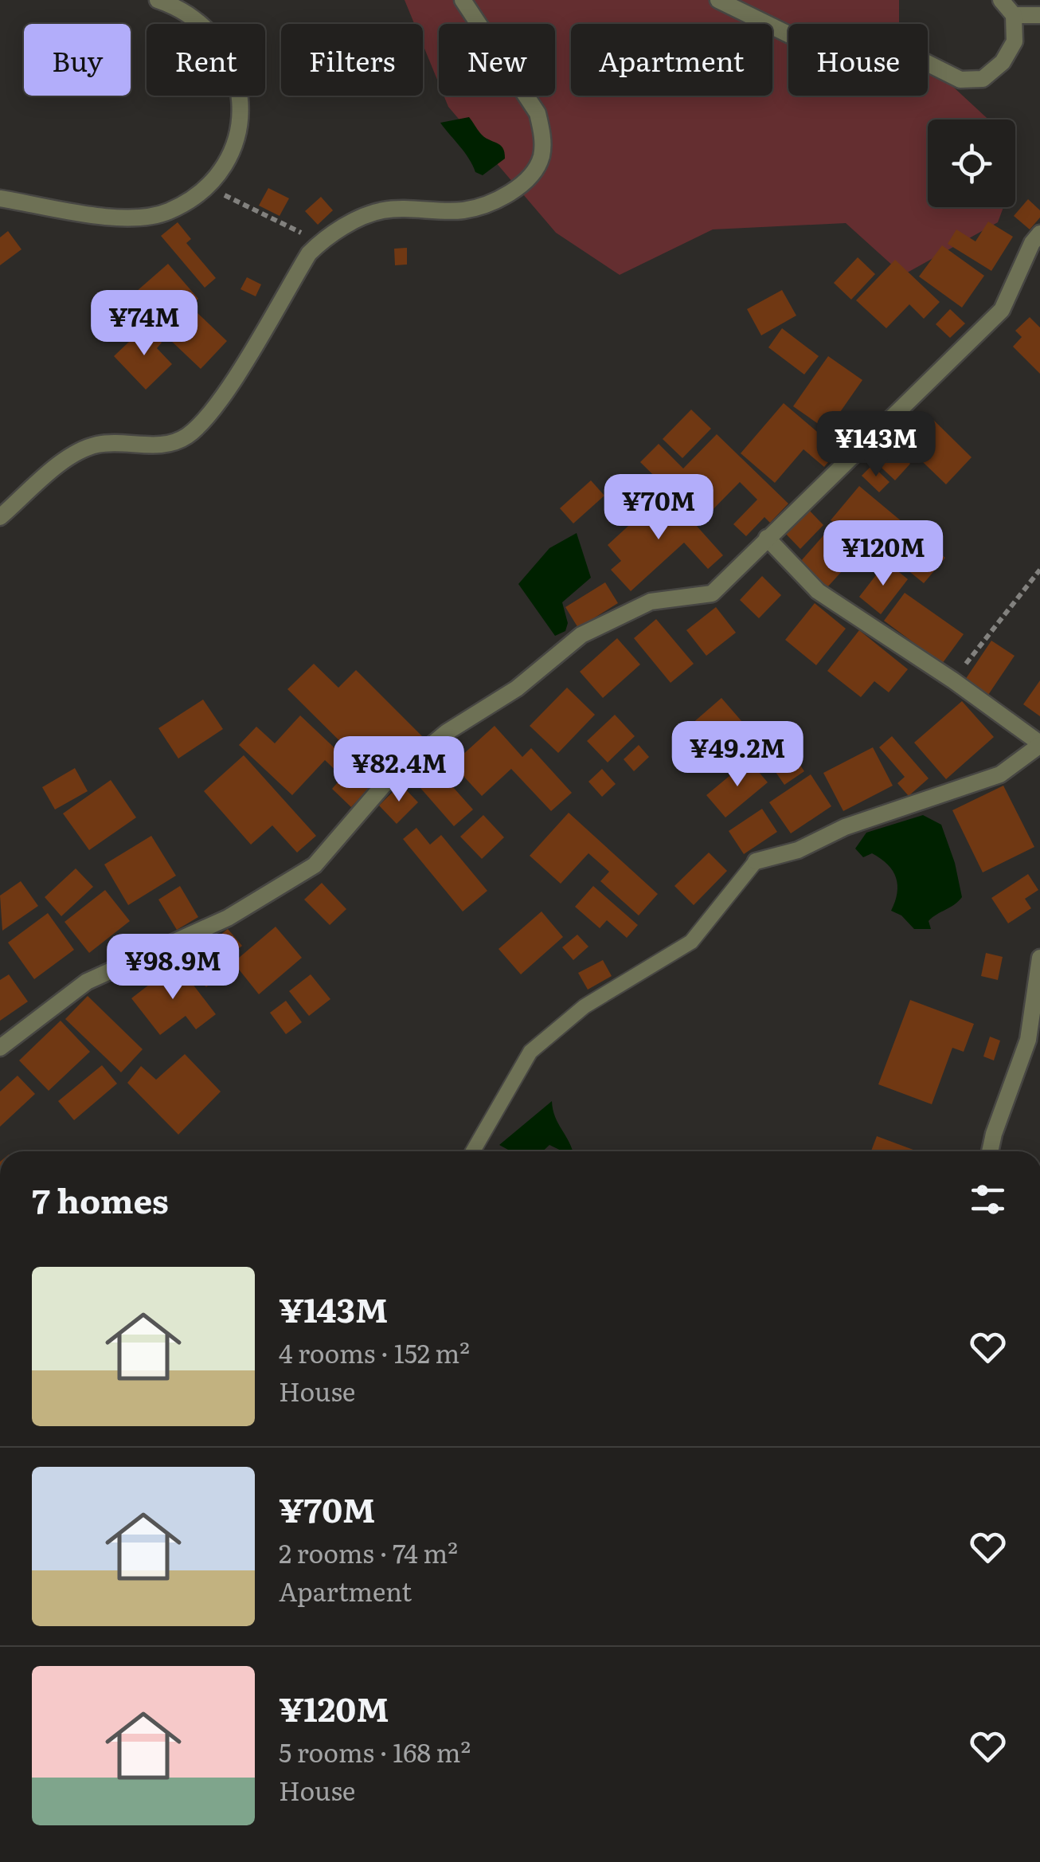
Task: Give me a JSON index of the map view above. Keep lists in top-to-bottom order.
{
  "page": {
    "chip": [
      "Buy",
      "Rent",
      "Filters",
      "New",
      "Apartment",
      "House"
    ],
    "price": [
      "¥74M",
      "¥143M",
      "¥70M",
      "¥120M",
      "¥49.2M",
      "¥82.4M",
      "¥98.9M"
    ],
    "heading": "7 homes",
    "list": [
      {
        "name": "¥143M",
        "note": "4 rooms · 152 m² · House"
      },
      {
        "name": "¥70M",
        "note": "2 rooms · 74 m² · Apartment"
      },
      {
        "name": "¥120M",
        "note": "5 rooms · 168 m² · House"
      }
    ]
  }
}
